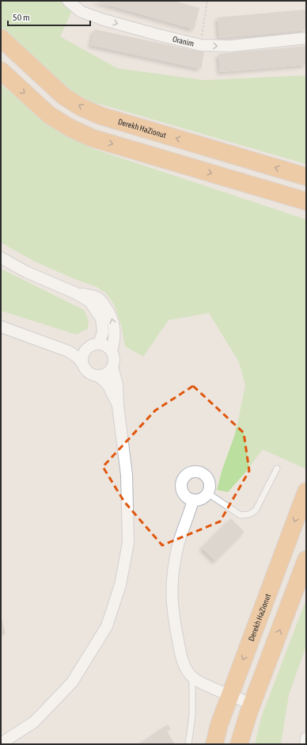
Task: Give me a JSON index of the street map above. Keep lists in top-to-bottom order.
{
  "streets": {
    "highway": ["Derekh HaZionut"],
    "street": ["Oranim"]
  },
  "one_way": ["Oranim"],
  "scale_bar": "50 m"
}
